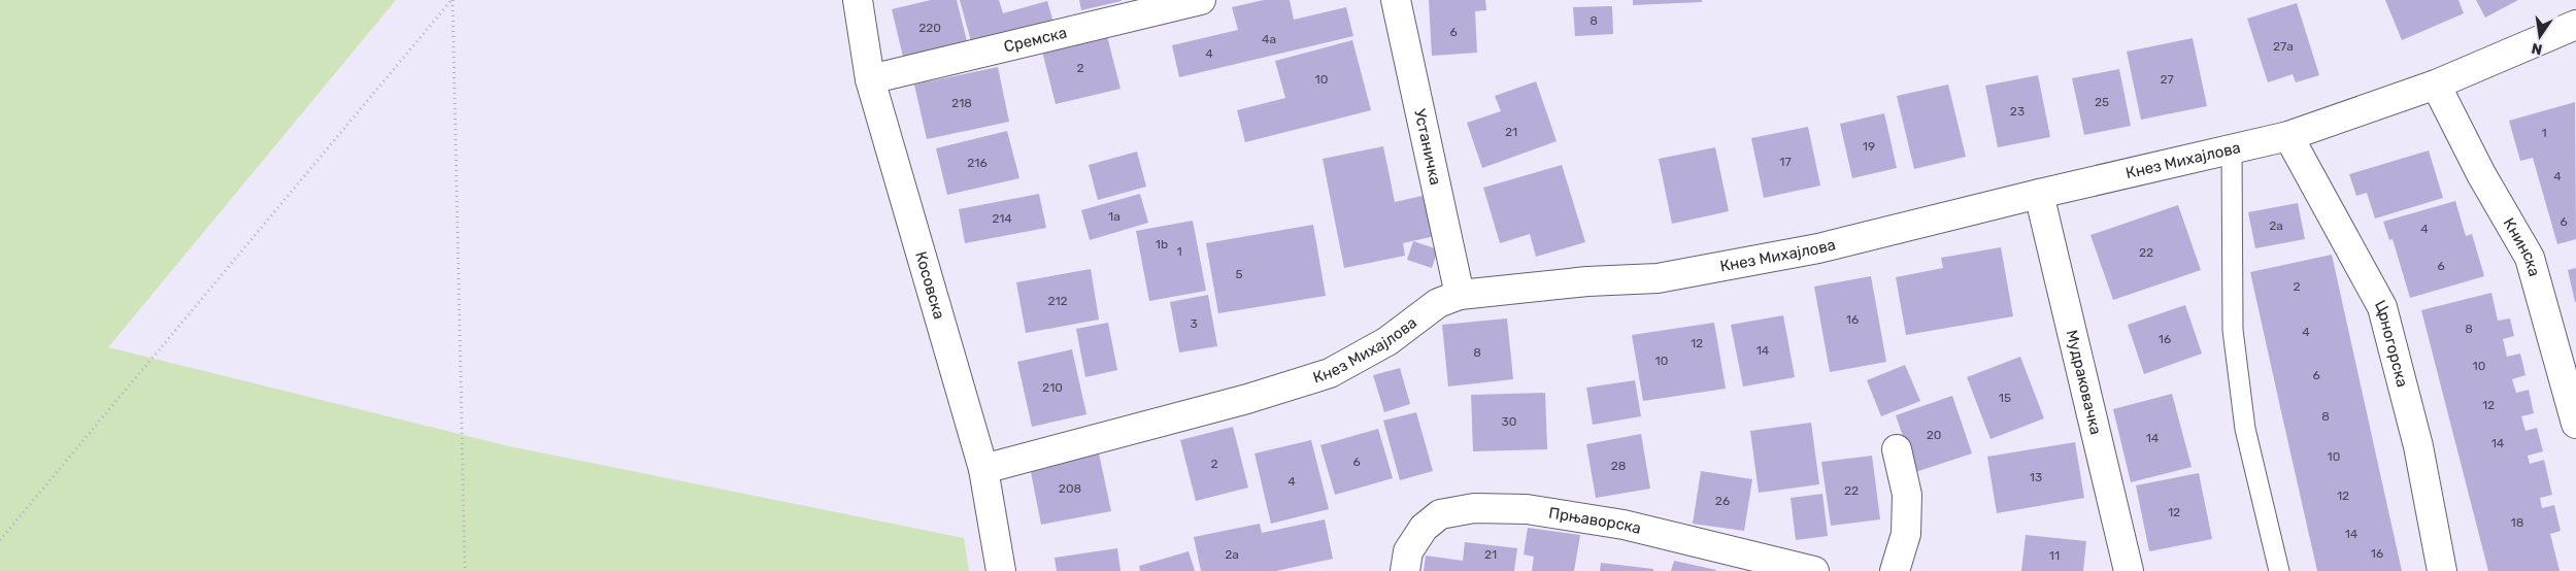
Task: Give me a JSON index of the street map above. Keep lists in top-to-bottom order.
{
  "streets": {
    "street": [
      "Сремска",
      "Устаничка",
      "Кнез Михајлова",
      "Книнска",
      "Косовска",
      "Црногорска",
      "Мудраковачка",
      "Прњаворска"
    ]
  },
  "crossings": [
    ["Сремска", "Косовска"],
    ["Устаничка", "Кнез Михајлова"],
    ["Кнез Михајлова", "Книнска"],
    ["Кнез Михајлова", "Косовска"],
    ["Кнез Михајлова", "Црногорска"],
    ["Кнез Михајлова", "Мудраковачка"]
  ],
  "house_numbers": [
    "8",
    "220",
    "6",
    "4a",
    "27a",
    "4",
    "2",
    "10",
    "27",
    "25",
    "218",
    "23",
    "21",
    "1",
    "19",
    "17",
    "216",
    "4",
    "1a",
    "214",
    "6",
    "2a",
    "4",
    "1b",
    "1",
    "22",
    "6",
    "5",
    "2",
    "212",
    "16",
    "3",
    "8",
    "4",
    "16",
    "12",
    "14",
    "8",
    "10",
    "10",
    "6",
    "210",
    "15",
    "12",
    "8",
    "30",
    "20",
    "14",
    "14",
    "10",
    "6",
    "2",
    "28",
    "13",
    "4",
    "208",
    "22",
    "12",
    "26",
    "12",
    "18",
    "14",
    "16",
    "2a",
    "21",
    "11"
  ],
  "north": "bottom"
}
